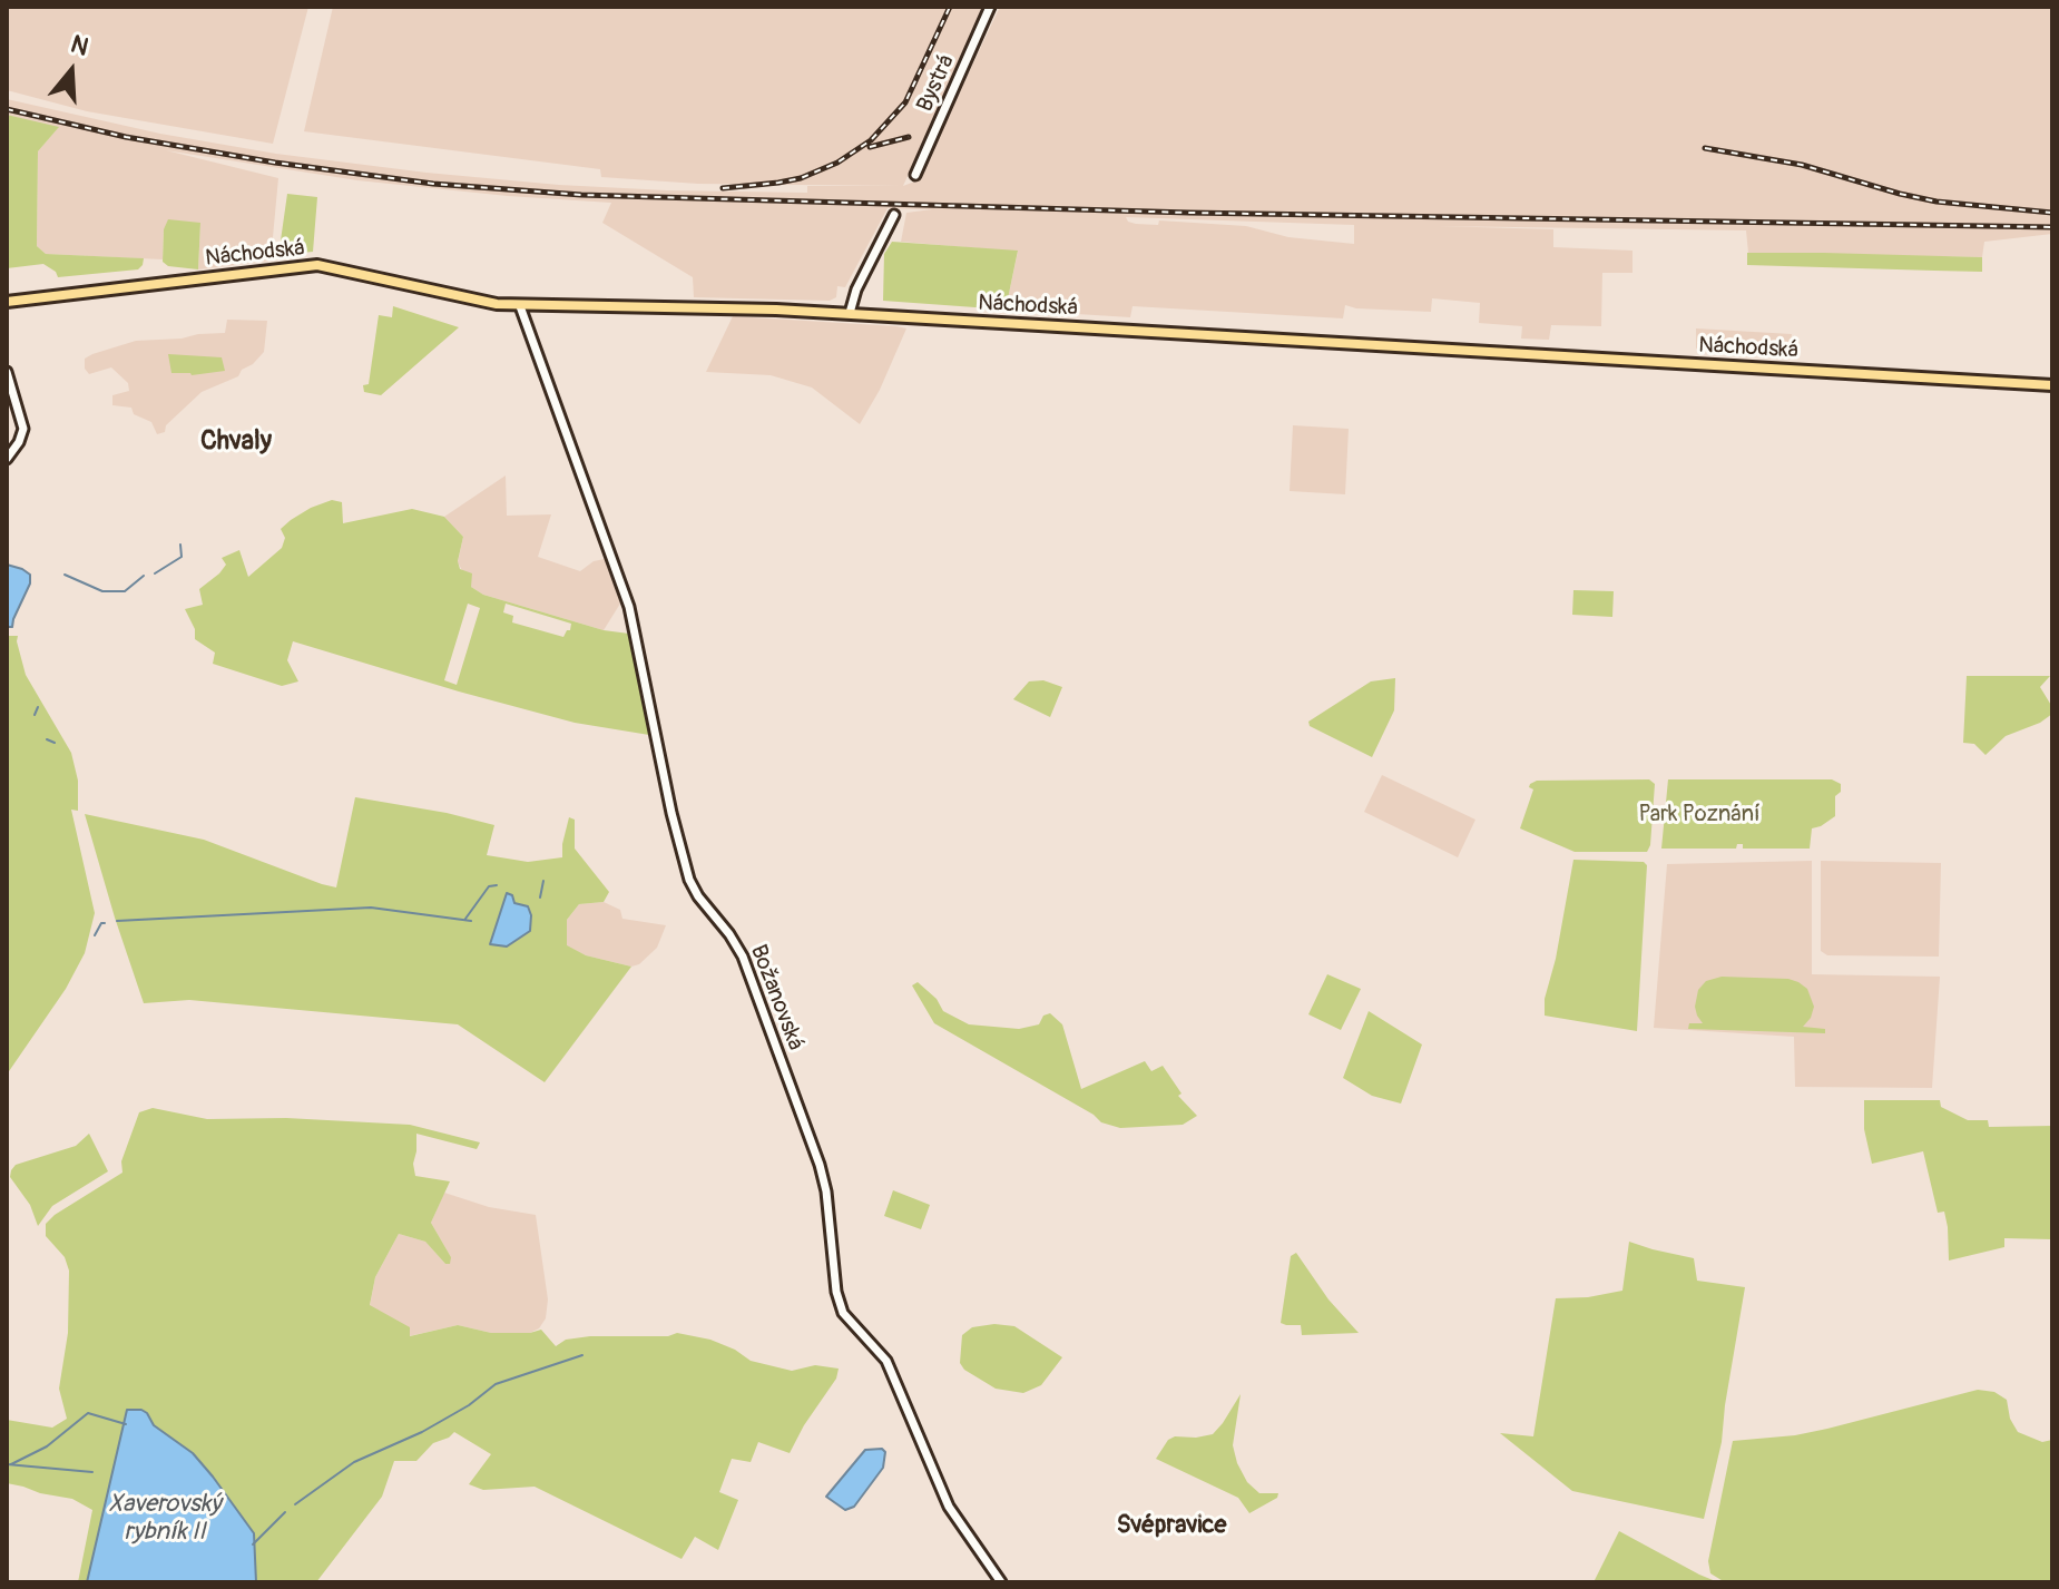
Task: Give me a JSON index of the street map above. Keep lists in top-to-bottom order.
{
  "streets": {
    "main road": ["Náchodská"],
    "street": ["Bystrá", "Božanovská"]
  },
  "crossings": [
    ["Náchodská", "Božanovská"]
  ],
  "districts": ["Chvaly", "Svépravice"],
  "water": ["Xaverovský rybník II"],
  "parks": ["Park Poznání"],
  "north": "top"
}
